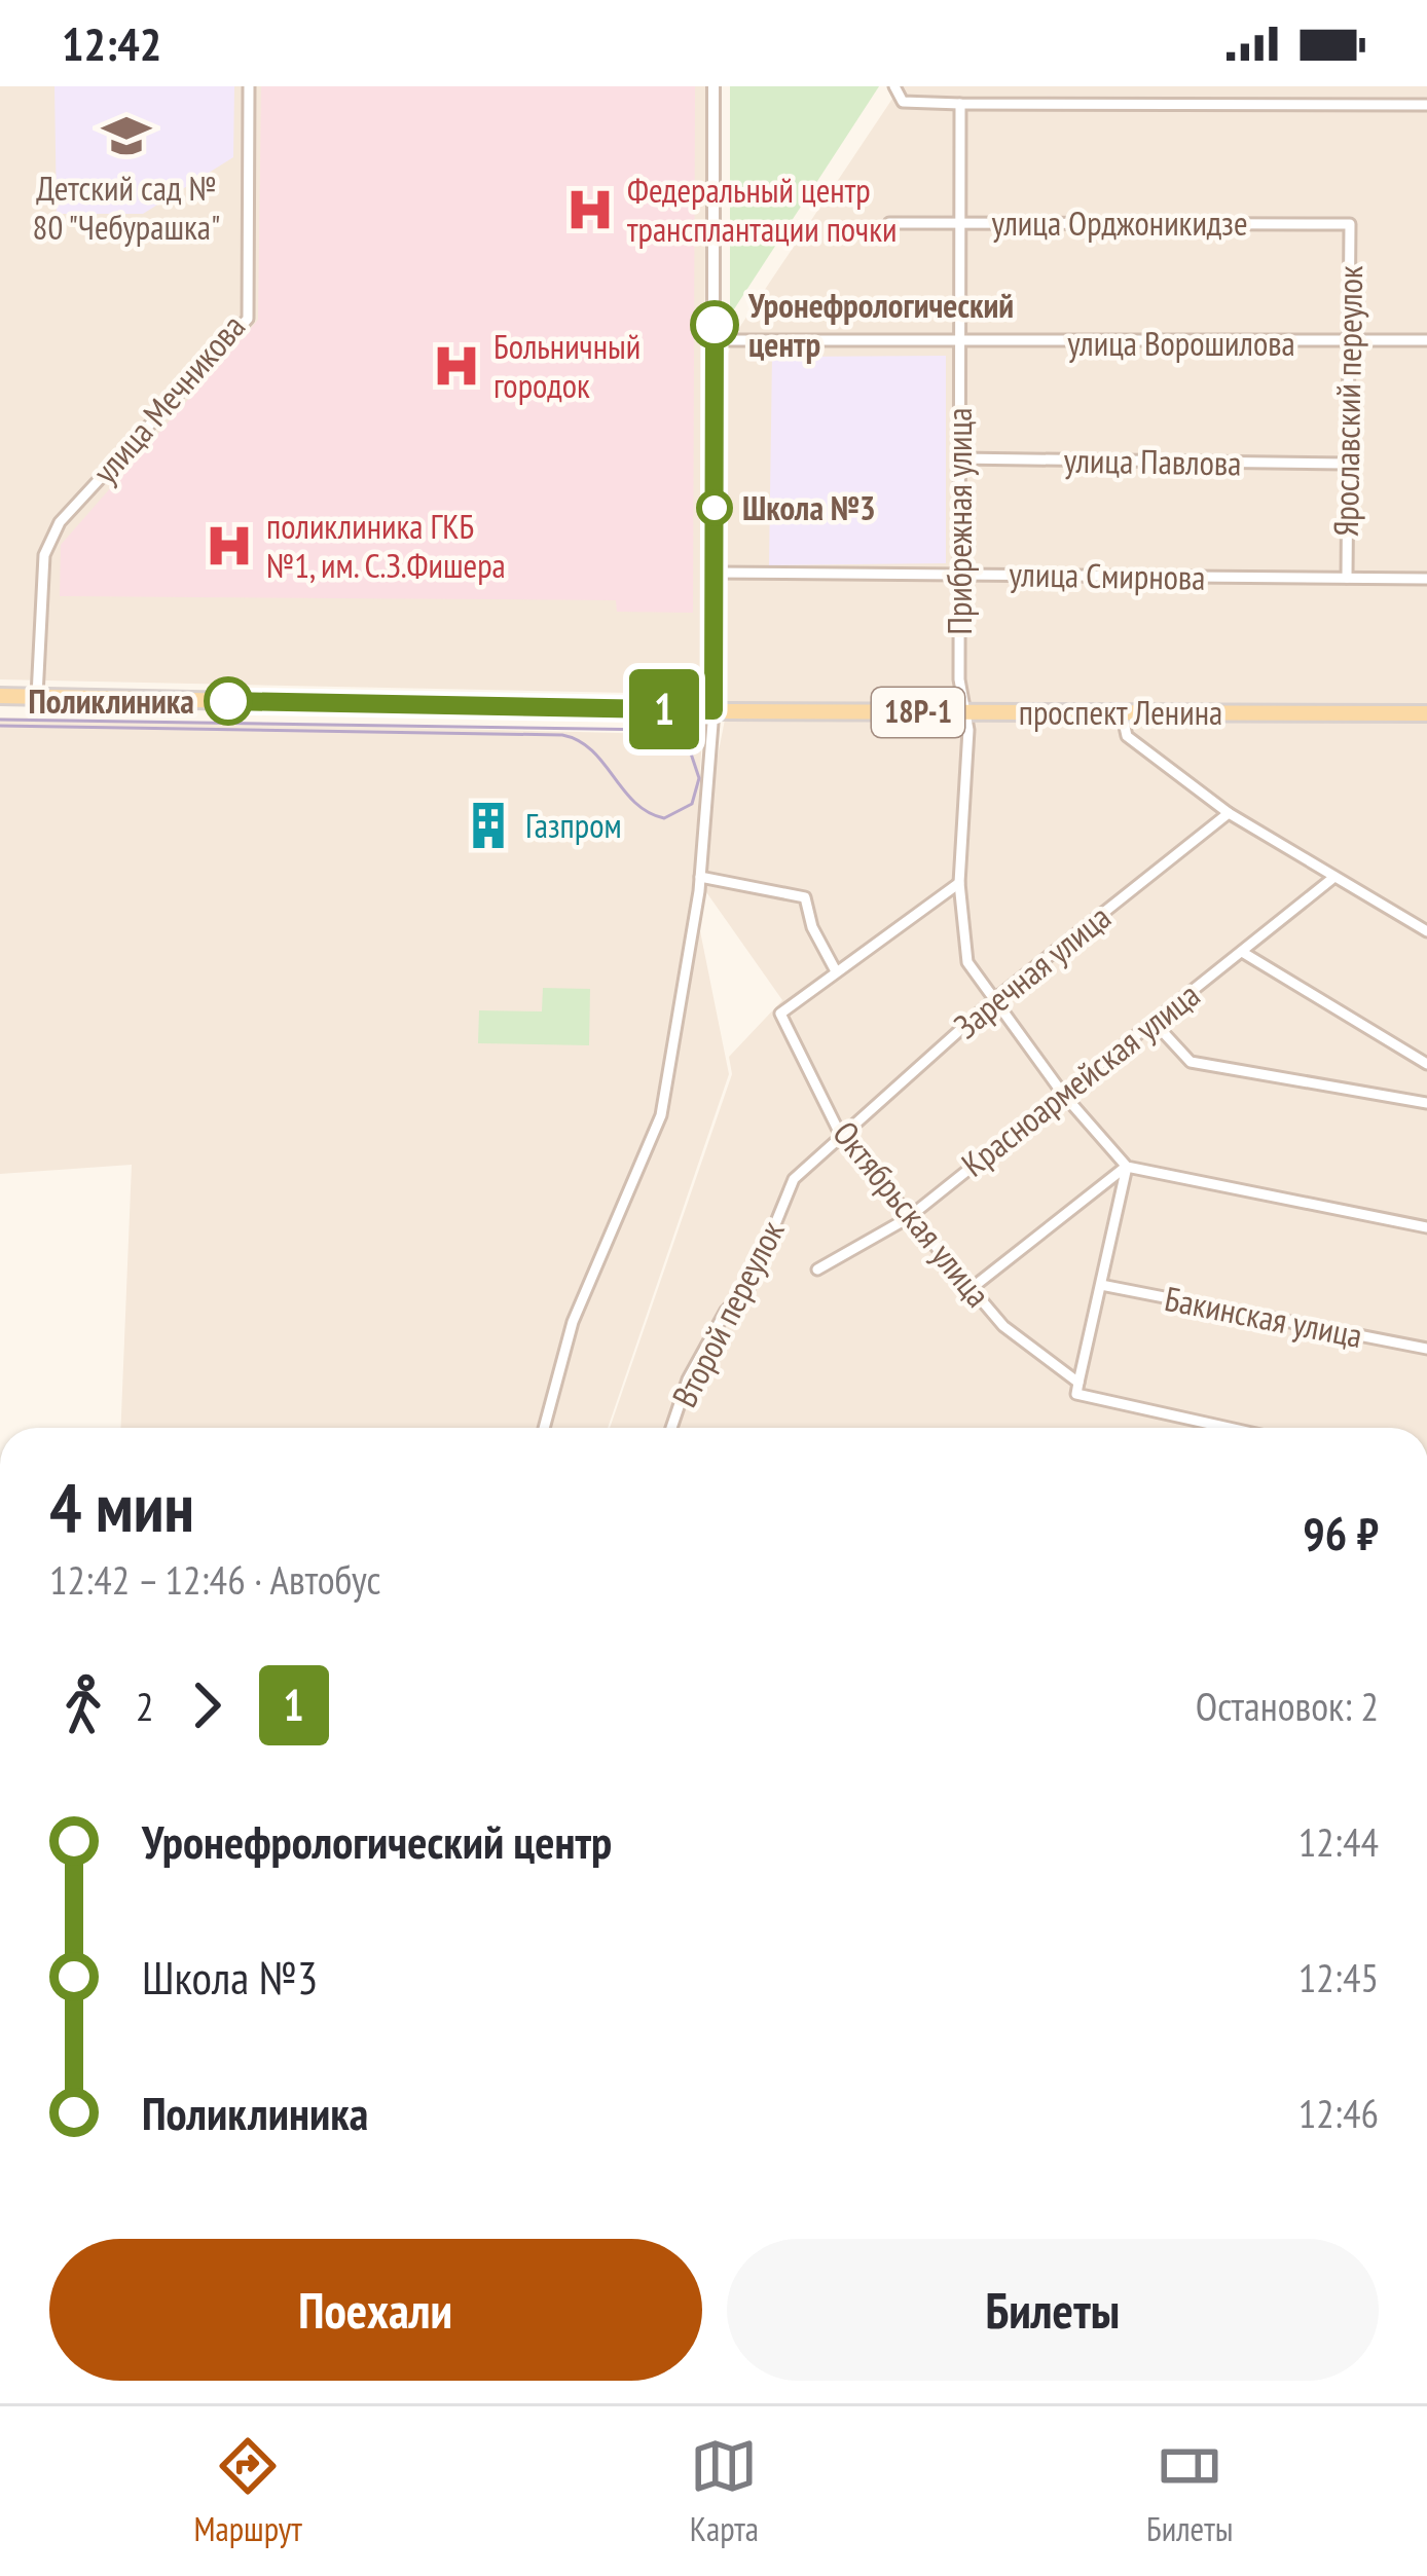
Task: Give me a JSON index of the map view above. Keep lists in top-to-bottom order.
{
  "streets": {
    "main road": ["18Р-1", "проспект Ленина"],
    "street": [
      "улица Орджоникидзе",
      "улица Ворошилова",
      "улица Мечникова",
      "Ярославский переулок",
      "улица Павлова",
      "Прибрежная улица",
      "улица Смирнова",
      "Заречная улица",
      "Красноармейская улица",
      "Октябрьская улица",
      "Второй переулок",
      "Бакинская улица"
    ]
  },
  "crossings": [
    ["улица Орджоникидзе", "Ярославский переулок"],
    ["улица Орджоникидзе", "Прибрежная улица"],
    ["улица Ворошилова", "Ярославский переулок"],
    ["улица Ворошилова", "Прибрежная улица"],
    ["улица Мечникова", "проспект Ленина"],
    ["Ярославский переулок", "улица Павлова"],
    ["Ярославский переулок", "улица Смирнова"],
    ["улица Павлова", "Прибрежная улица"],
    ["Прибрежная улица", "улица Смирнова"],
    ["Прибрежная улица", "проспект Ленина"],
    ["Прибрежная улица", "Заречная улица"],
    ["Прибрежная улица", "Красноармейская улица"],
    ["Прибрежная улица", "Октябрьская улица"],
    ["Заречная улица", "Октябрьская улица"],
    ["Заречная улица", "Второй переулок"],
    ["Красноармейская улица", "Октябрьская улица"],
    ["Октябрьская улица", "Второй переулок"]
  ],
  "places": {
    "school or university": ["Детский сад № 80 \"Чебурашка\""],
    "hospital": ["Федеральный центр трансплантации почки", "Больничный городок", "поликлиника ГКБ №1, им. С.З.Фишера"],
    "other": ["Уронефрологический центр", "Школа №3", "Поликлиника"],
    "building": ["Газпром"]
  },
  "lines": ["bus line 1"],
  "page": {
    "status": "12:42",
    "on_map": "1",
    "heading": ["4 мин", "12:42 – 12:46 · Автобус", "96 ₽"],
    "legs": ["2", "1", "Остановок: 2"],
    "list": [
      {
        "name": "Уронефрологический центр",
        "value": "12:44"
      },
      {
        "name": "Школа №3",
        "value": "12:45"
      },
      {
        "name": "Поликлиника",
        "value": "12:46"
      }
    ],
    "buttons": ["Поехали", "Билеты"],
    "tabs": ["Маршрут", "Карта", "Билеты"]
  }
}
